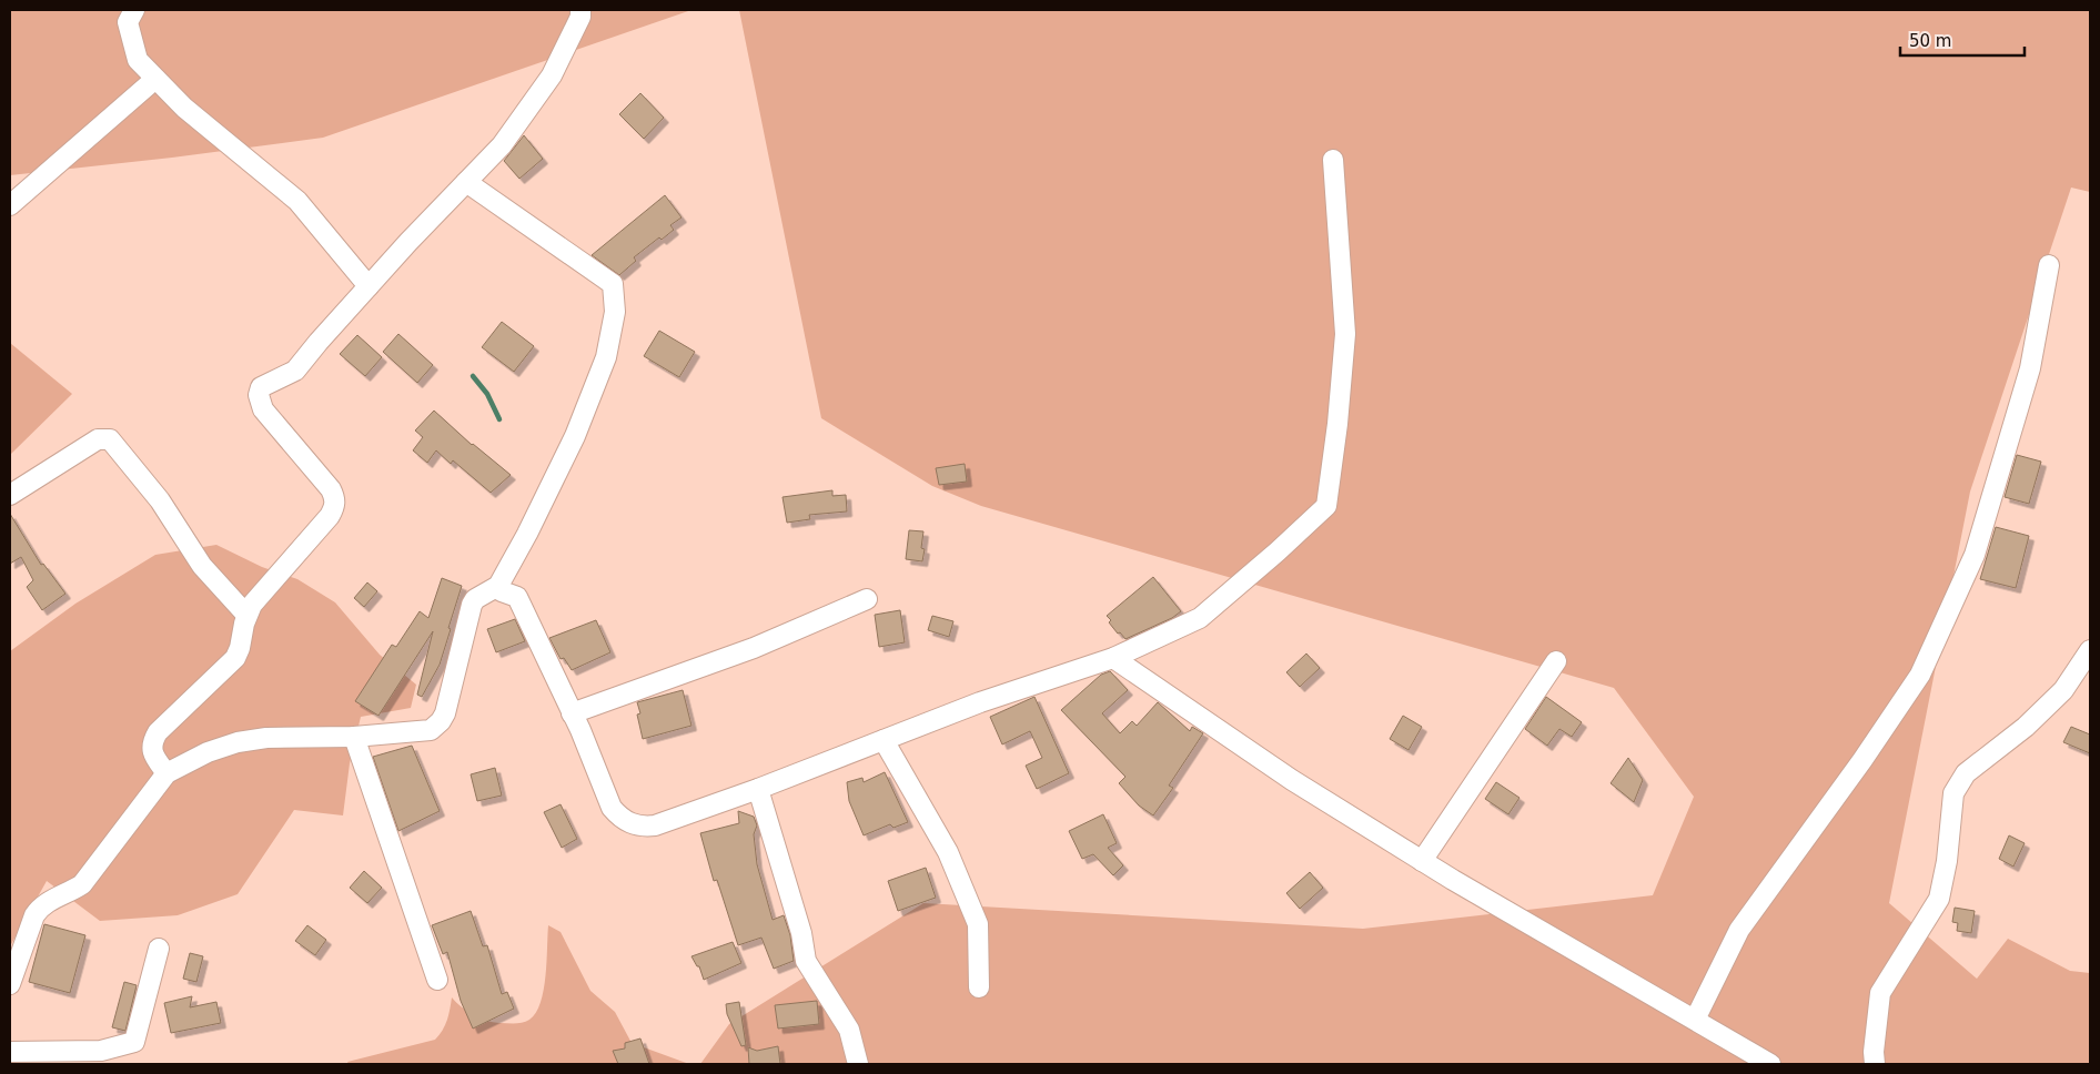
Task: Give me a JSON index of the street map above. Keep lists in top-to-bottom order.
{
  "scale_bar": "50 m"
}
